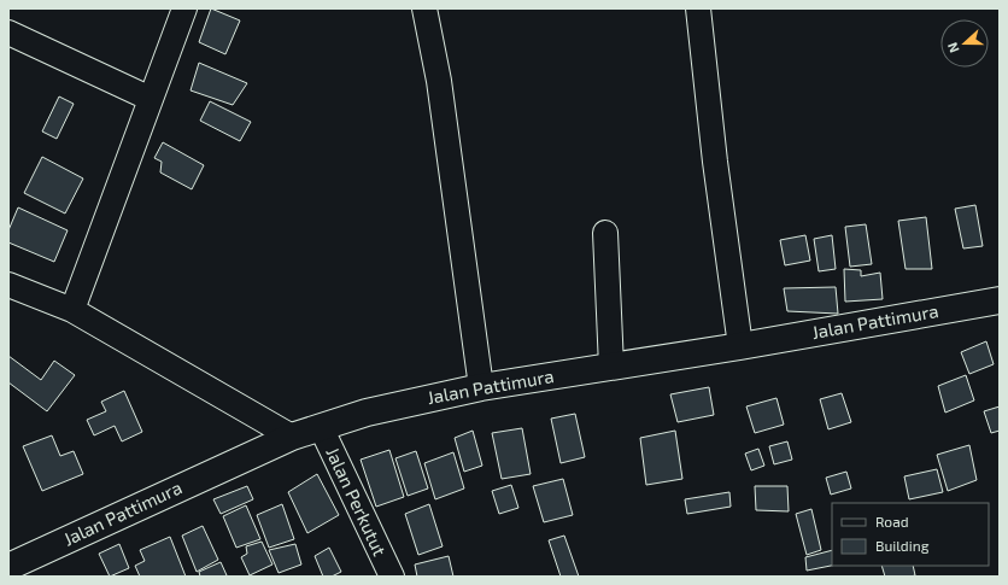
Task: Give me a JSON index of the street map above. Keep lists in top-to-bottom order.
{
  "streets": {
    "main road": ["Jalan Pattimura"],
    "street": ["Jalan Perkutut"]
  },
  "crossings": [
    ["Jalan Pattimura", "Jalan Perkutut"]
  ],
  "legend": ["Road", "Building"],
  "north": "left"
}
